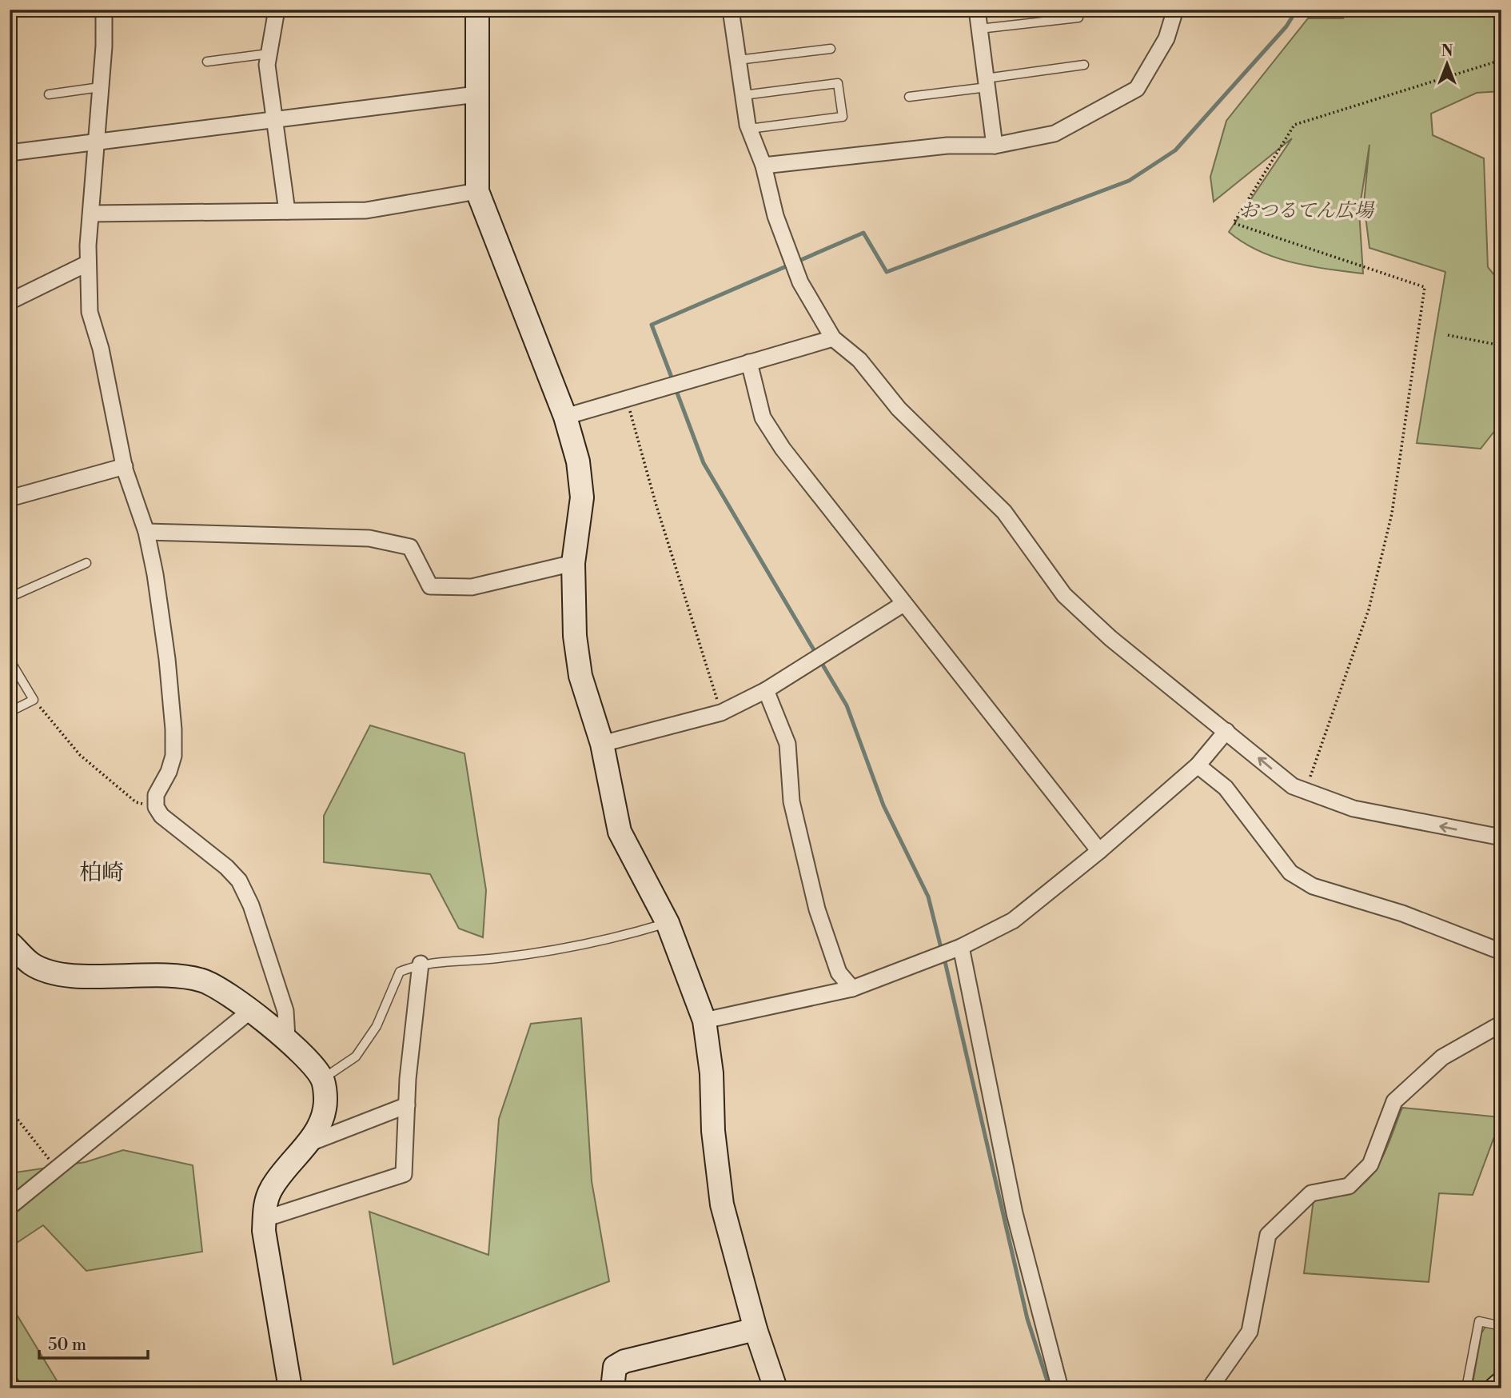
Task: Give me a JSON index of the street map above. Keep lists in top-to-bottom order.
{
  "districts": ["柏崎"],
  "parks": ["おつるてん広場"],
  "scale_bar": "50 m",
  "north": "top"
}
